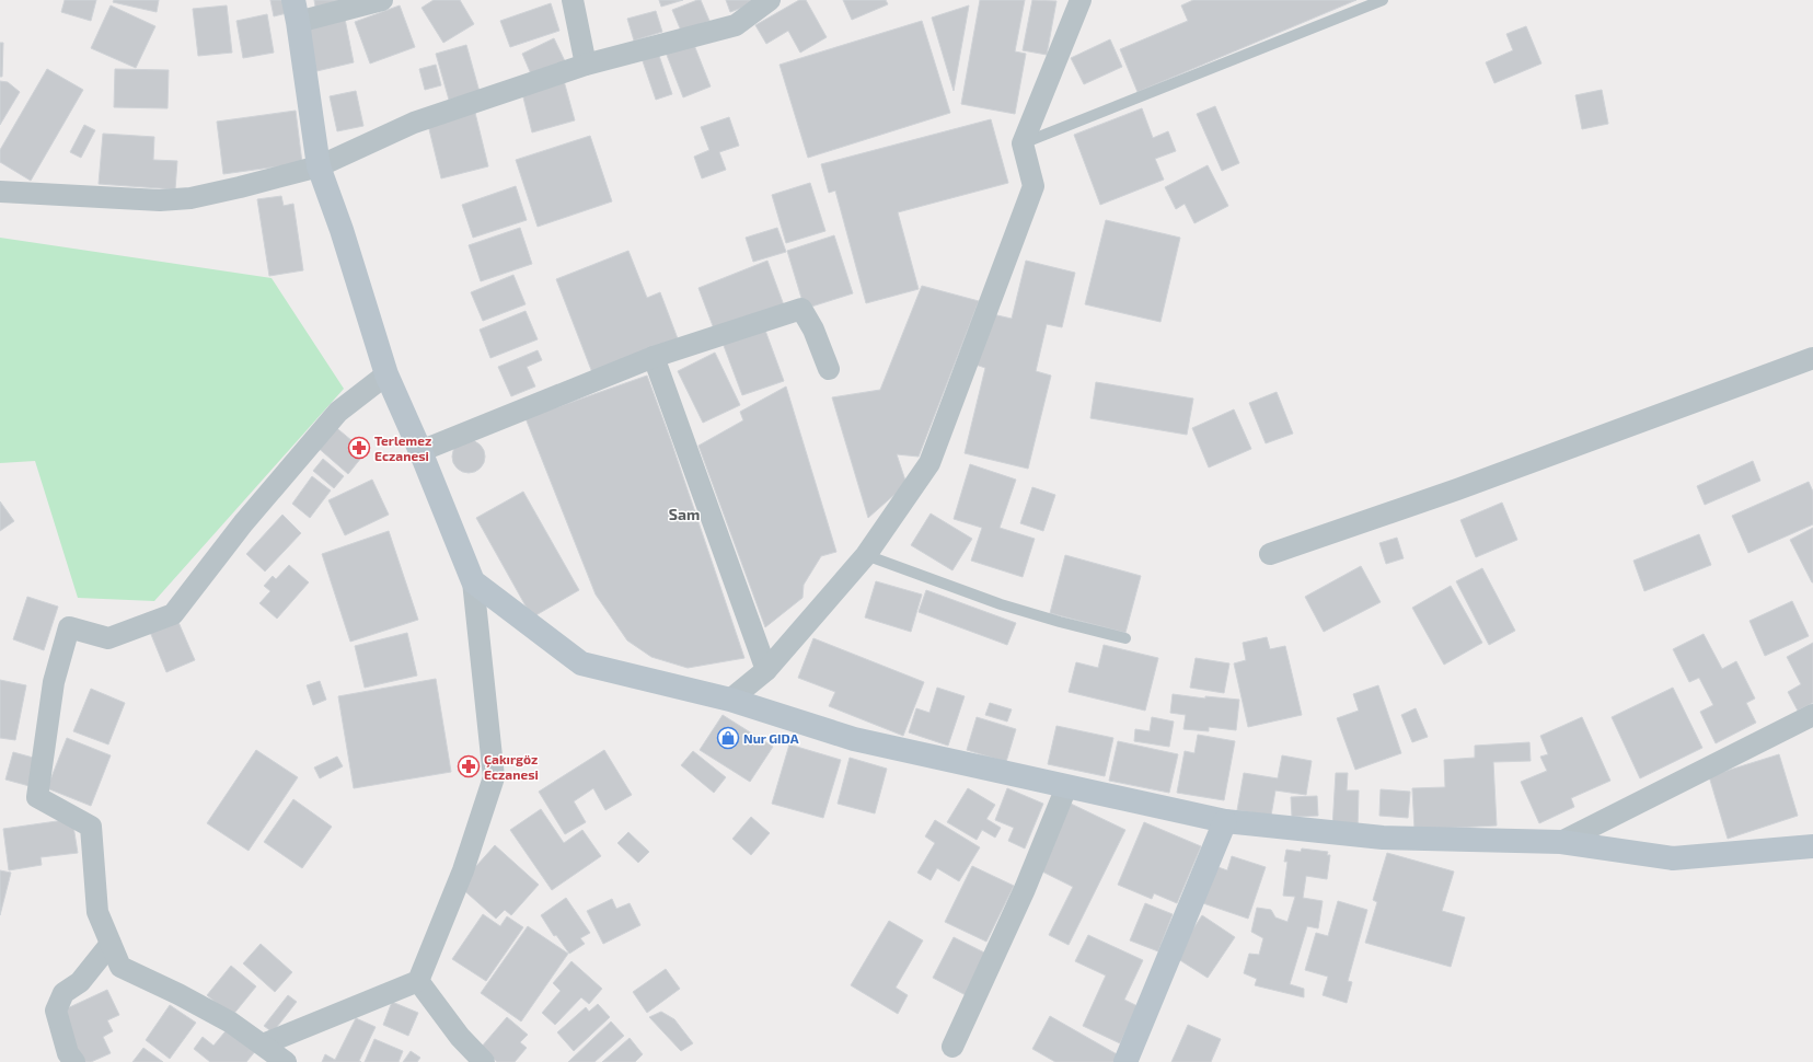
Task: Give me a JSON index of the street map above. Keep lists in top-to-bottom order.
{
  "districts": ["Sam"],
  "places": {
    "pharmacy": ["Terlemez Eczanesi", "Çakırgöz Eczanesi"],
    "shop": ["Nur GIDA"]
  }
}
